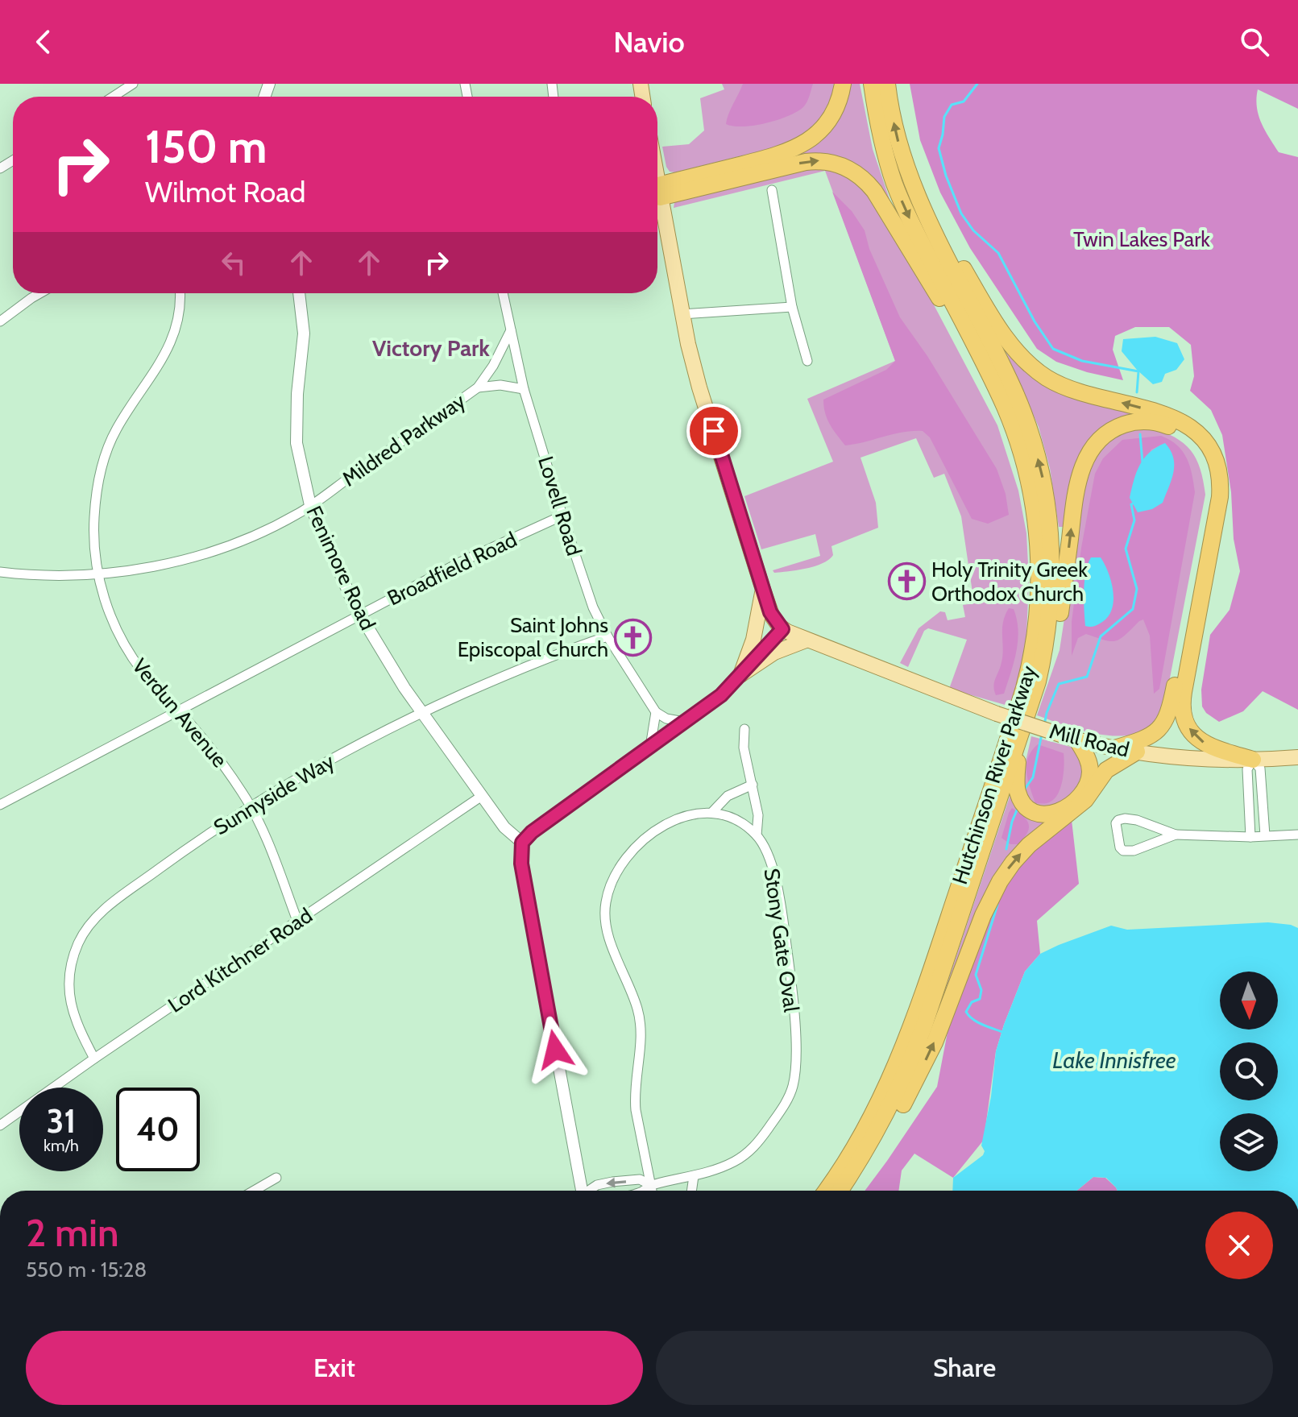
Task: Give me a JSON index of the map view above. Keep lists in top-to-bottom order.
{
  "streets": {
    "highway": ["Hutchinson River Parkway"],
    "main road": ["Mill Road"],
    "street": [
      "Mildred Parkway",
      "Lovell Road",
      "Fenimore Road",
      "Broadfield Road",
      "Verdun Avenue",
      "Sunnyside Way",
      "Stony Gate Oval",
      "Lord Kitchner Road"
    ]
  },
  "crossings": [
    ["Mildred Parkway", "Lovell Road"],
    ["Mildred Parkway", "Fenimore Road"],
    ["Mildred Parkway", "Verdun Avenue"],
    ["Lovell Road", "Broadfield Road"],
    ["Lovell Road", "Sunnyside Way"],
    ["Fenimore Road", "Broadfield Road"],
    ["Fenimore Road", "Sunnyside Way"],
    ["Fenimore Road", "Lord Kitchner Road"],
    ["Broadfield Road", "Verdun Avenue"],
    ["Verdun Avenue", "Sunnyside Way"],
    ["Verdun Avenue", "Lord Kitchner Road"],
    ["Sunnyside Way", "Lord Kitchner Road"]
  ],
  "districts": ["Victory Park"],
  "water": ["Lake Innisfree"],
  "parks": ["Twin Lakes Park"],
  "places": {
    "church": ["Holy Trinity Greek Orthodox Church", "Saint Johns Episcopal Church"]
  },
  "north": "bottom",
  "page": {
    "header": "Navio",
    "turn": ["150 m", "Wilmot Road"],
    "speed": "31 km/h",
    "limit": "40",
    "heading": ["2 min", "550 m · 15:28"],
    "buttons": ["Exit", "Share"]
  }
}
